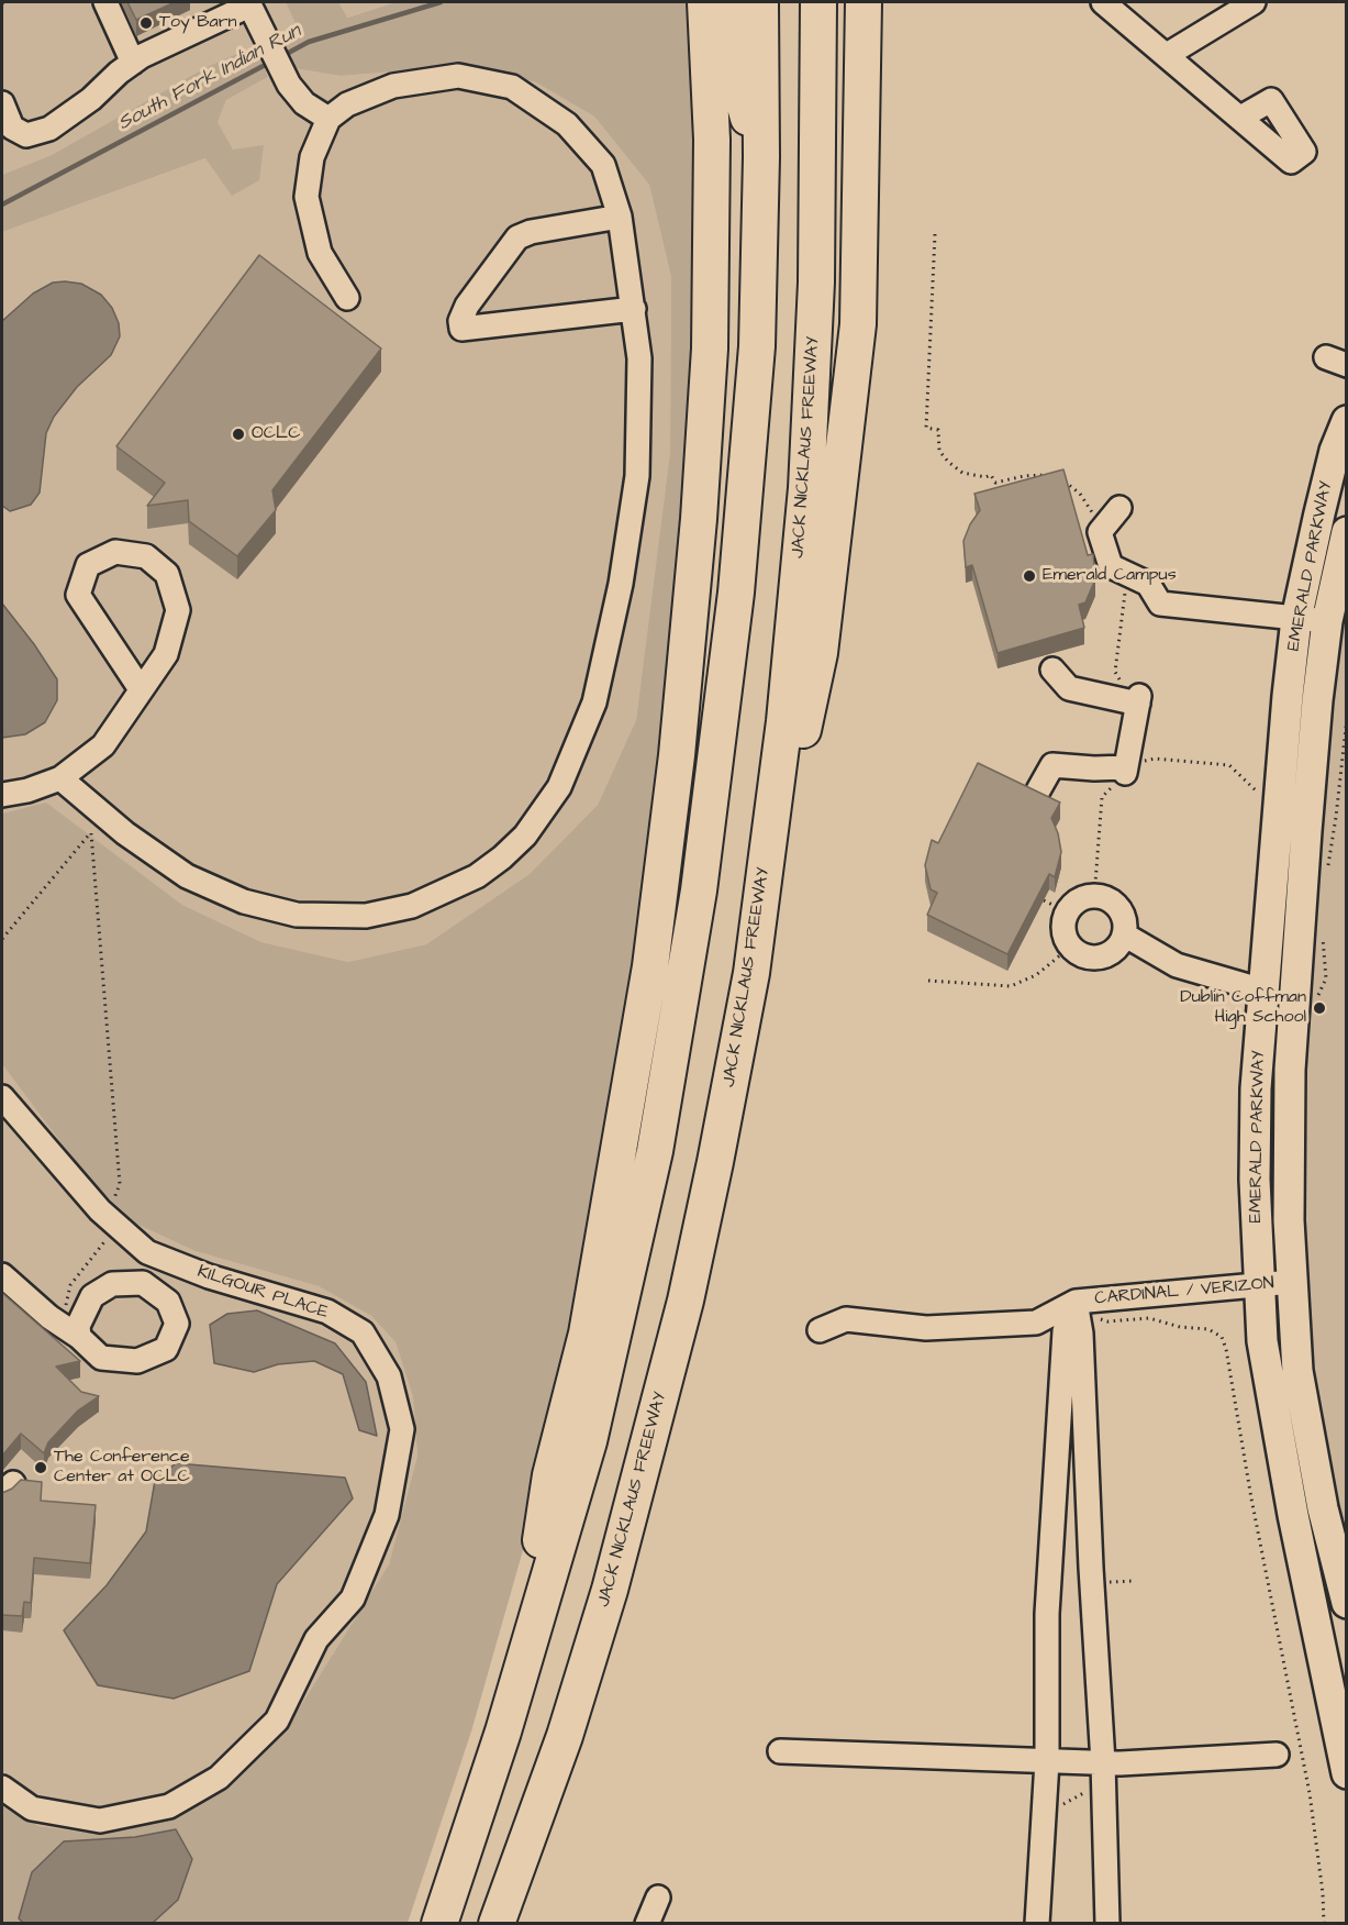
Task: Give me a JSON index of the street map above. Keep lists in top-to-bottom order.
{
  "streets": {
    "highway": ["JACK NICKLAUS FREEWAY"],
    "main road": ["EMERALD PARKWAY"],
    "street": ["CARDINAL / VERIZON", "KILGOUR PLACE"]
  },
  "crossings": [
    ["EMERALD PARKWAY", "CARDINAL / VERIZON"]
  ],
  "water": ["South Fork Indian Run"],
  "places": [
    "Toy Barn",
    "OCLC",
    "Emerald Campus",
    "Dublin Coffman High School",
    "The Conference Center at OCLC"
  ]
}
